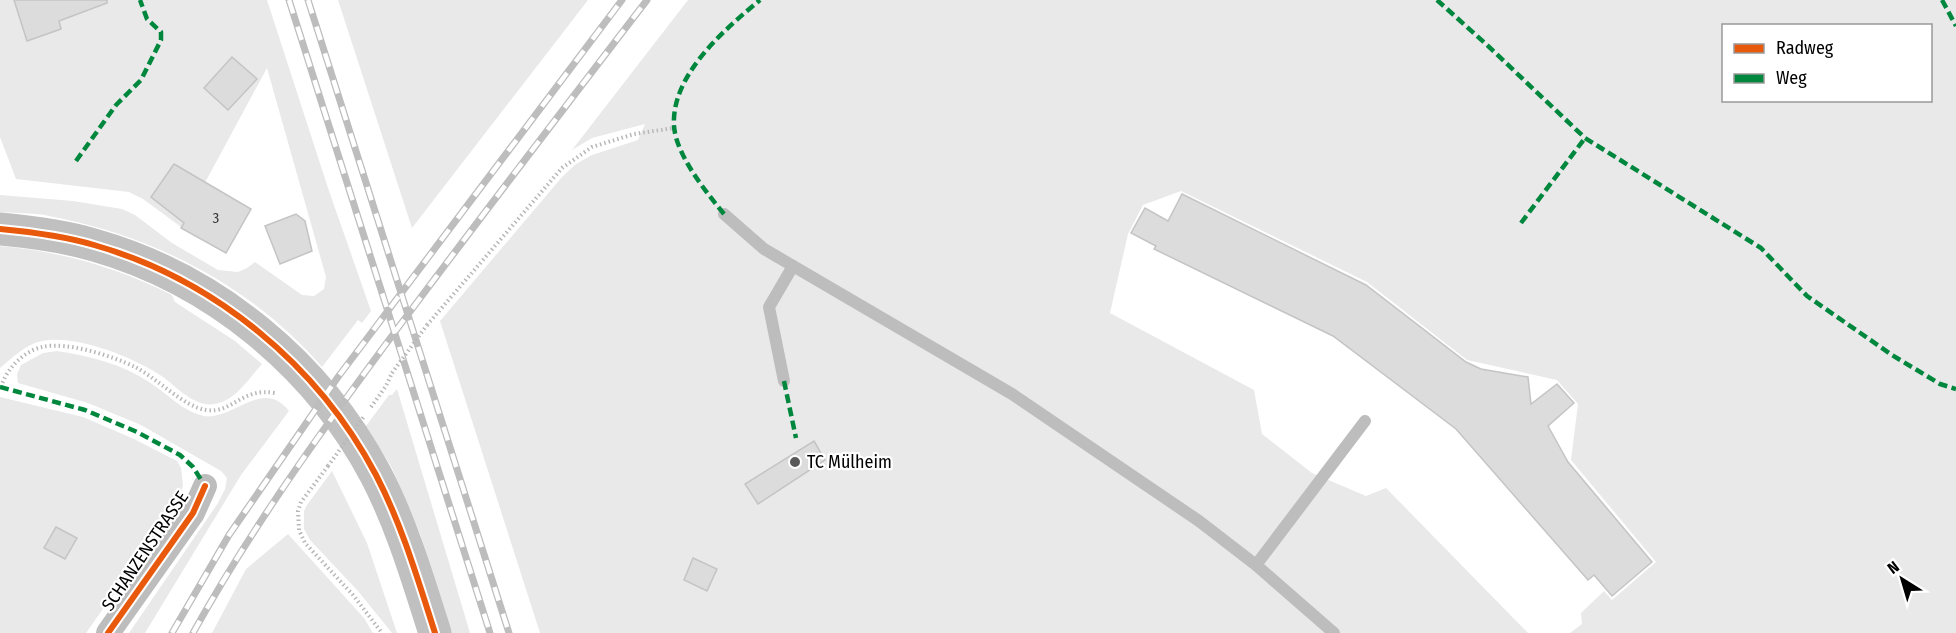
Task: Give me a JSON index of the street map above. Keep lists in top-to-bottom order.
{
  "streets": {
    "street": ["SCHANZENSTRASSE"]
  },
  "places": ["TC Mülheim"],
  "house_numbers": ["3"],
  "legend": ["Radweg", "Weg"],
  "north": "top left"
}
